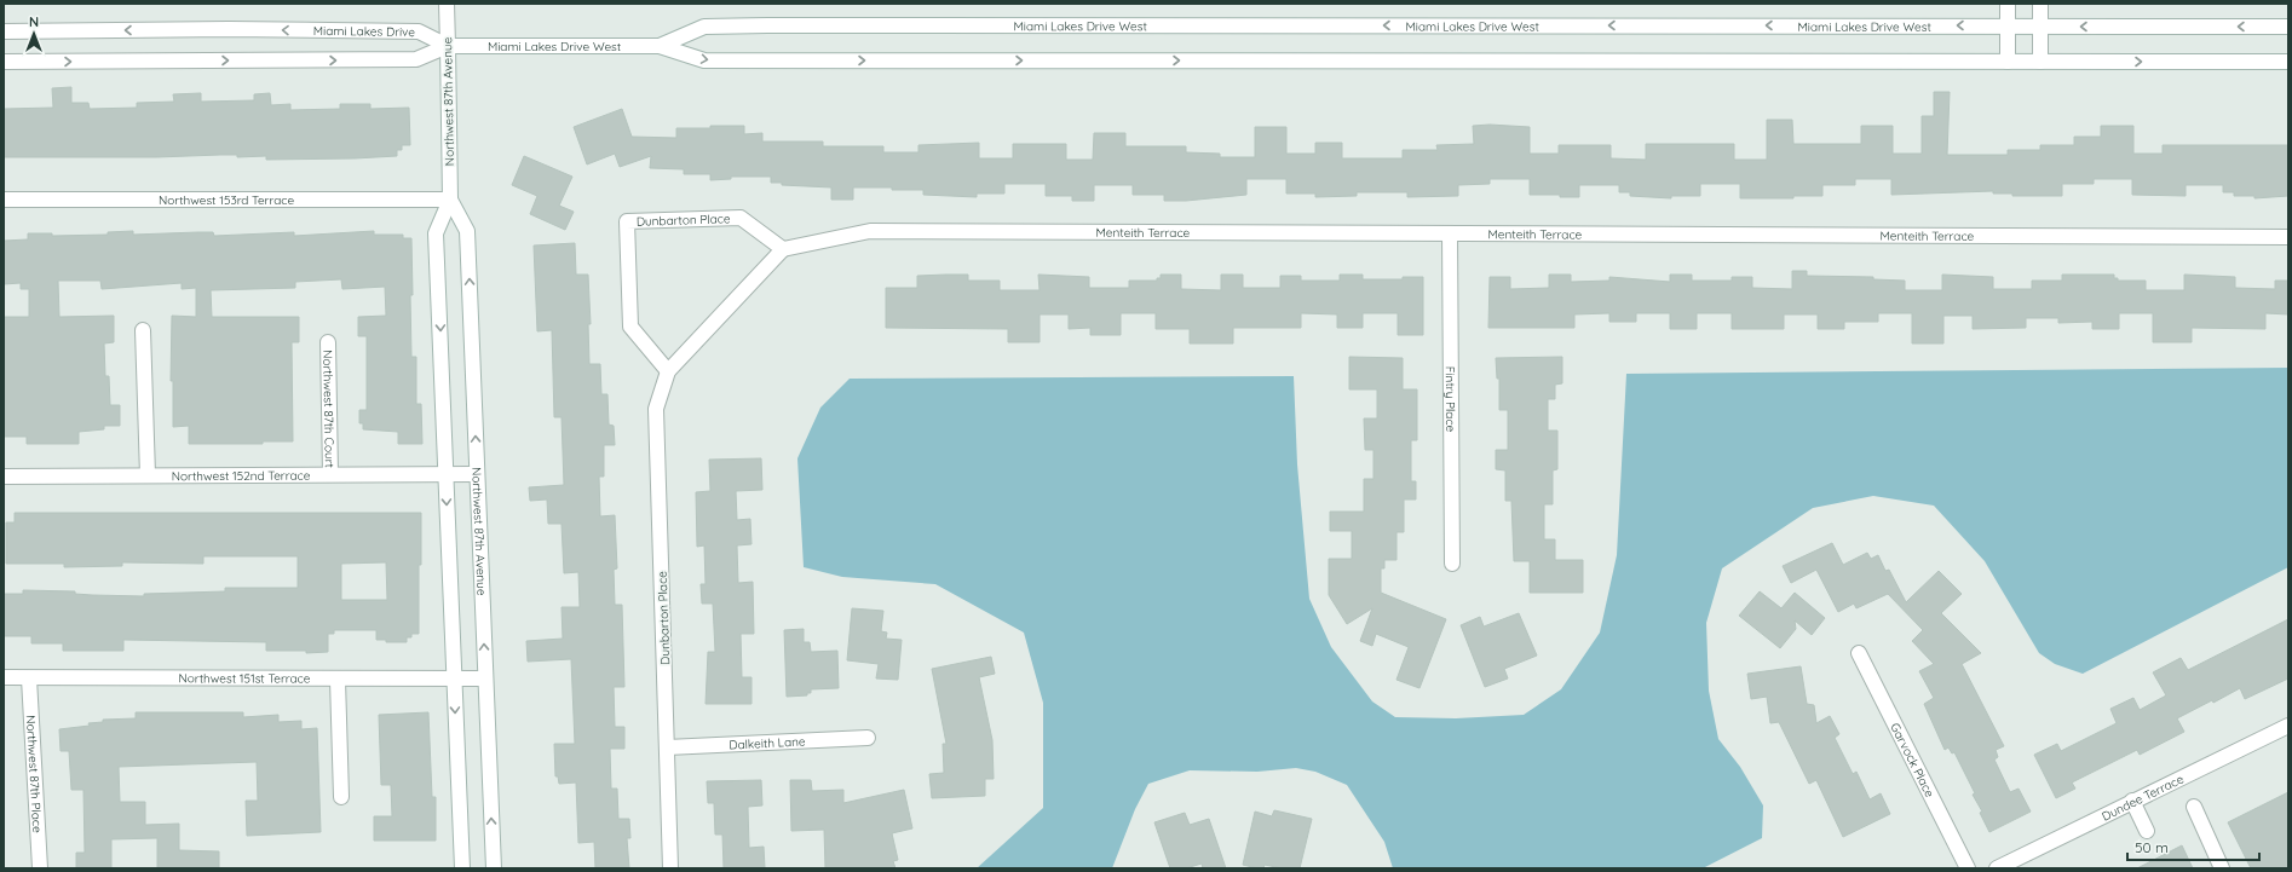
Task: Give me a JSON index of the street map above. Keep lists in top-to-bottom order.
{
  "streets": {
    "street": [
      "Miami Lakes Drive West",
      "Miami Lakes Drive",
      "Northwest 87th Avenue",
      "Northwest 153rd Terrace",
      "Dunbarton Place",
      "Menteith Terrace",
      "Fintry Place",
      "Northwest 87th Court",
      "Northwest 152nd Terrace",
      "Northwest 151st Terrace",
      "Dalkeith Lane",
      "Garvock Place",
      "Northwest 87th Place",
      "Dundee Terrace"
    ]
  },
  "crossings": [
    ["Miami Lakes Drive West", "Miami Lakes Drive"],
    ["Miami Lakes Drive West", "Northwest 87th Avenue"],
    ["Miami Lakes Drive", "Northwest 87th Avenue"],
    ["Northwest 87th Avenue", "Northwest 153rd Terrace"],
    ["Northwest 87th Avenue", "Northwest 152nd Terrace"],
    ["Northwest 87th Avenue", "Northwest 151st Terrace"],
    ["Dunbarton Place", "Menteith Terrace"],
    ["Dunbarton Place", "Dalkeith Lane"],
    ["Menteith Terrace", "Fintry Place"],
    ["Northwest 87th Court", "Northwest 152nd Terrace"],
    ["Northwest 151st Terrace", "Northwest 87th Place"]
  ],
  "scale_bar": "50 m",
  "north": "top"
}
